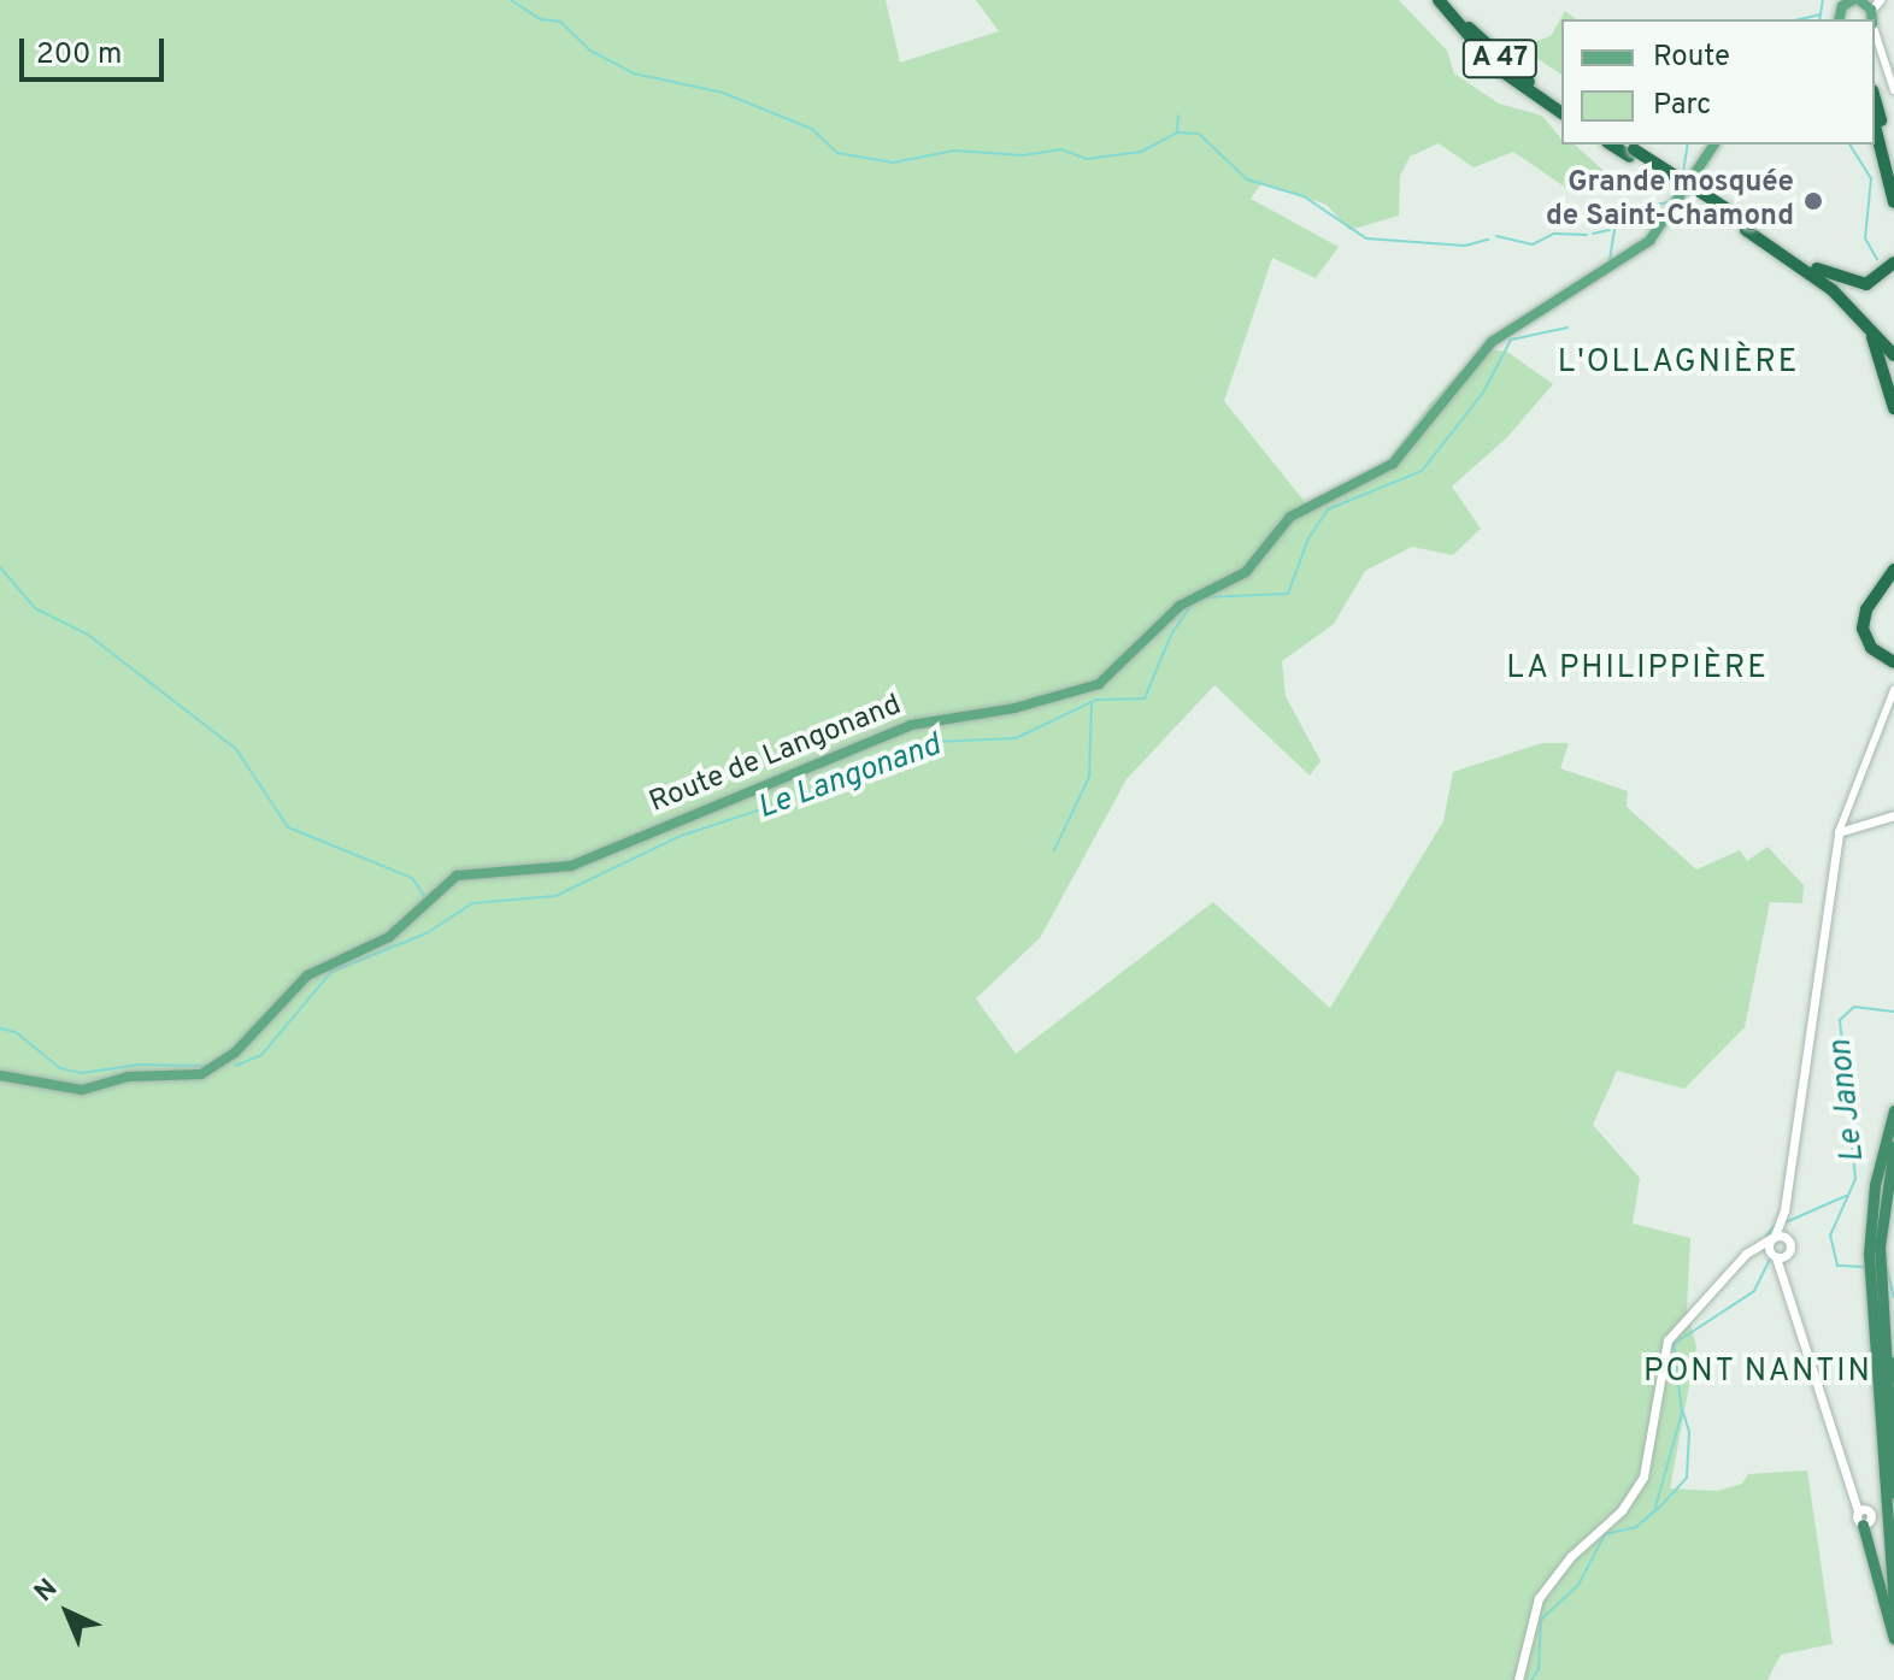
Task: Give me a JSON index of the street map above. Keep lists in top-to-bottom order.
{
  "streets": {
    "highway": ["A 47"],
    "main road": ["Route de Langonand"]
  },
  "districts": ["L'OLLAGNIÈRE", "LA PHILIPPIÈRE", "PONT NANTIN"],
  "water": ["Le Langonand", "Le Janon"],
  "places": ["Grande mosquée de Saint-Chamond"],
  "legend": ["Route", "Parc"],
  "scale_bar": "200 m",
  "north": "top left"
}
